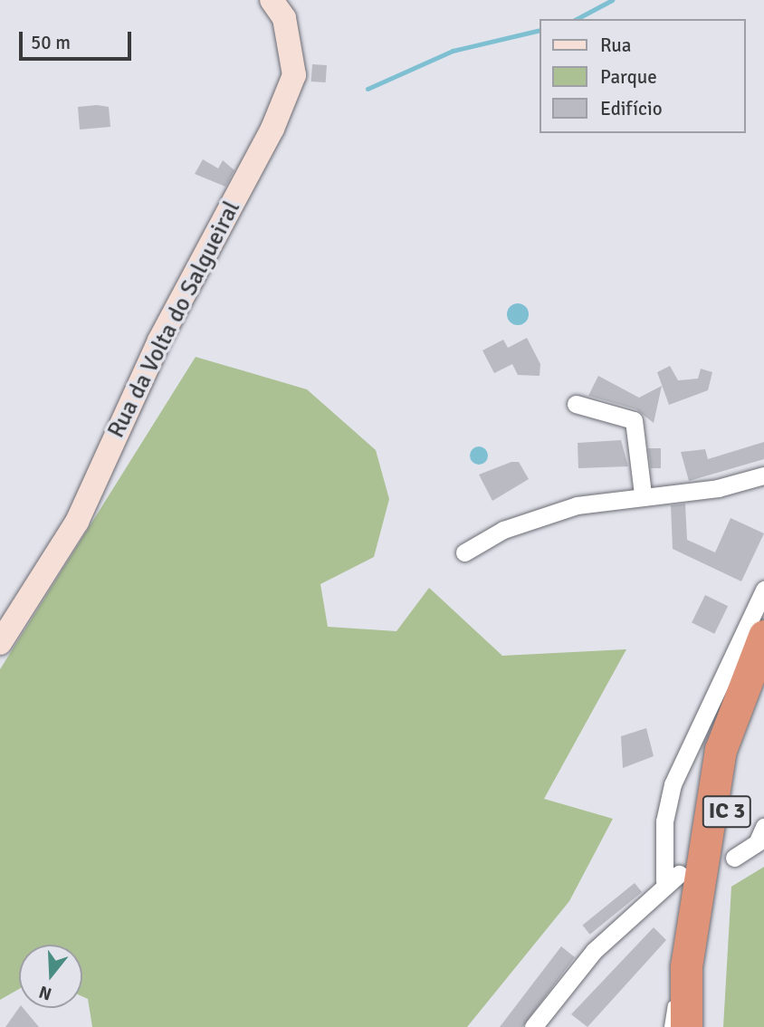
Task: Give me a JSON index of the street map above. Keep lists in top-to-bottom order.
{
  "streets": {
    "highway": ["IC 3"],
    "main road": ["Rua da Volta do Salgueiral"]
  },
  "legend": ["Rua", "Parque", "Edifício"],
  "scale_bar": "50 m",
  "north": "bottom"
}
